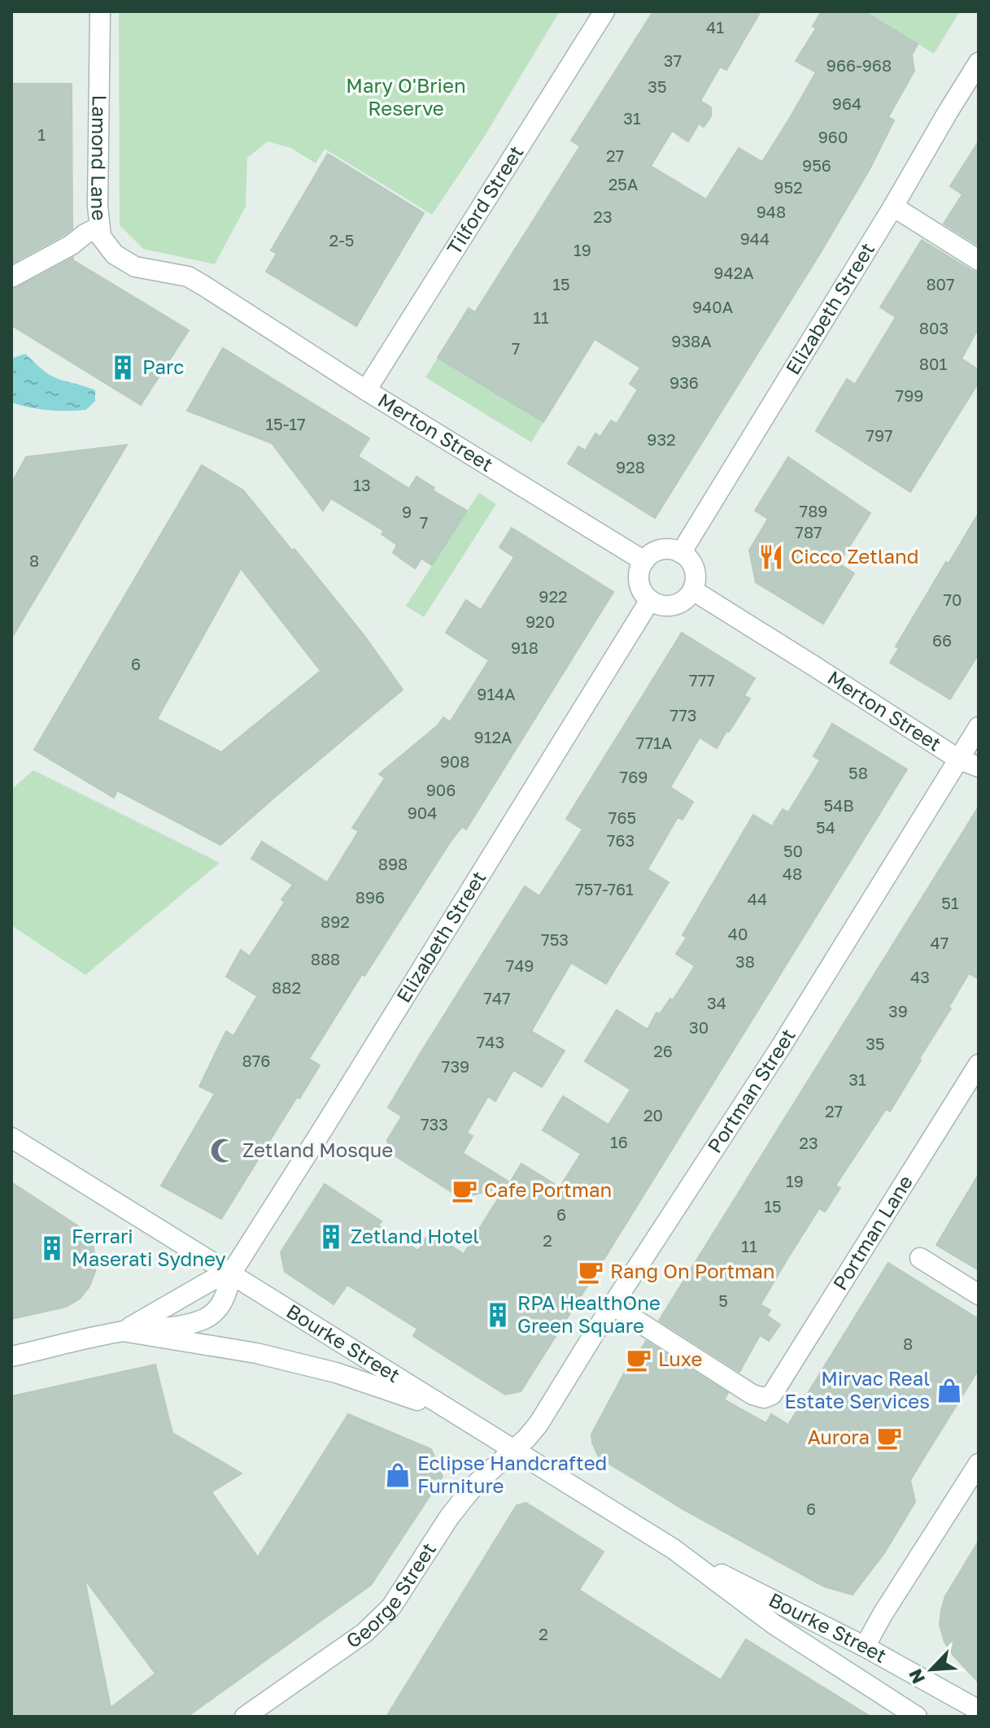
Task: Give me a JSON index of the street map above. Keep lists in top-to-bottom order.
{
  "streets": {
    "street": [
      "Lamond Lane",
      "Tilford Street",
      "Elizabeth Street",
      "Merton Street",
      "Portman Street",
      "Portman Lane",
      "Bourke Street",
      "George Street"
    ]
  },
  "crossings": [
    ["Lamond Lane", "Merton Street"],
    ["Tilford Street", "Merton Street"],
    ["Elizabeth Street", "Merton Street"],
    ["Elizabeth Street", "Bourke Street"],
    ["Merton Street", "Portman Street"],
    ["Portman Street", "Portman Lane"],
    ["Portman Street", "Bourke Street"],
    ["Portman Street", "George Street"],
    ["Bourke Street", "George Street"]
  ],
  "parks": ["Mary O'Brien Reserve"],
  "places": {
    "building": [
      "Parc",
      "Zetland Hotel",
      "Ferrari Maserati Sydney",
      "RPA HealthOne Green Square"
    ],
    "restaurant": ["Cicco Zetland"],
    "mosque": ["Zetland Mosque"],
    "cafe": [
      "Cafe Portman",
      "Rang On Portman",
      "Luxe",
      "Aurora"
    ],
    "shop": ["Mirvac Real Estate Services", "Eclipse Handcrafted Furniture"]
  },
  "house_numbers": [
    "41",
    "37",
    "966-968",
    "35",
    "964",
    "31",
    "1",
    "960",
    "27",
    "956",
    "25A",
    "952",
    "948",
    "23",
    "944",
    "2-5",
    "19",
    "942A",
    "15",
    "807",
    "940A",
    "11",
    "803",
    "938A",
    "7",
    "801",
    "936",
    "799",
    "15-17",
    "797",
    "932",
    "928",
    "13",
    "789",
    "9",
    "7",
    "787",
    "8",
    "922",
    "70",
    "920",
    "66",
    "918",
    "6",
    "777",
    "914A",
    "773",
    "912A",
    "771A",
    "908",
    "58",
    "769",
    "906",
    "54B",
    "904",
    "765",
    "54",
    "763",
    "50",
    "898",
    "48",
    "757-761",
    "896",
    "44",
    "51",
    "892",
    "40",
    "753",
    "47",
    "888",
    "38",
    "749",
    "43",
    "882",
    "747",
    "34",
    "39",
    "30",
    "743",
    "35",
    "26",
    "876",
    "739",
    "31",
    "27",
    "20",
    "733",
    "16",
    "23",
    "19",
    "15",
    "6",
    "2",
    "11",
    "5",
    "8",
    "6",
    "2"
  ],
  "north": "bottom left"
}
